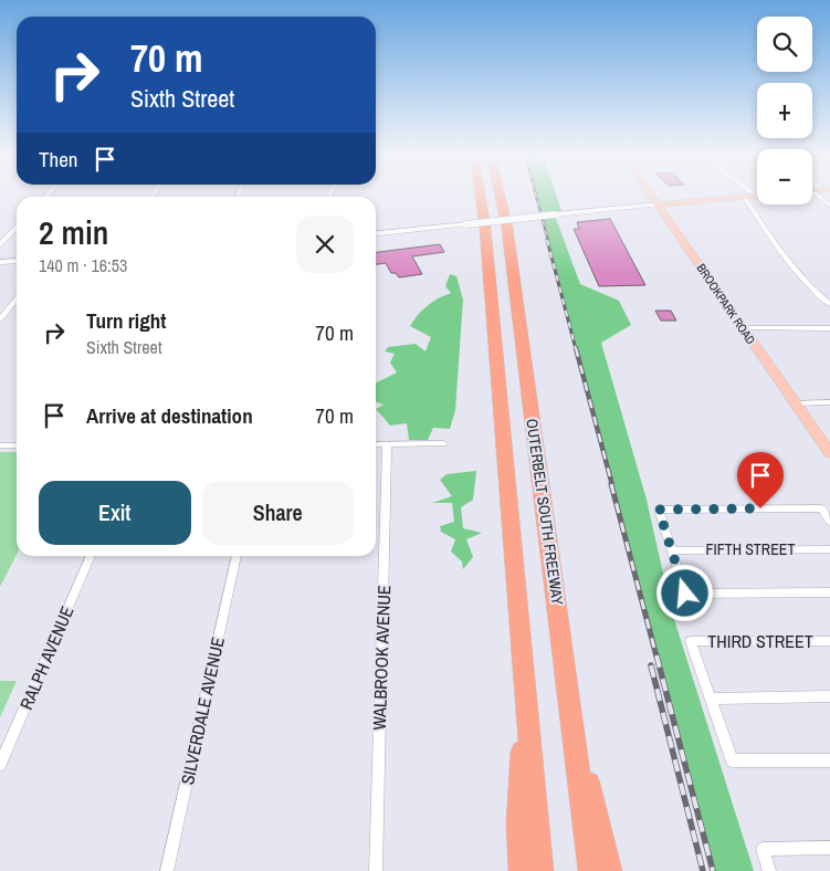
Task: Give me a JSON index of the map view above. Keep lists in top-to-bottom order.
{
  "streets": {
    "highway": ["OUTERBELT SOUTH FREEWAY"],
    "main road": ["BROOKPARK ROAD"],
    "street": [
      "FIFTH STREET",
      "THIRD STREET",
      "RALPH AVENUE",
      "WALBROOK AVENUE",
      "SILVERDALE AVENUE"
    ]
  },
  "page": {
    "map_buttons": ["+", "−"],
    "turn": ["70 m", "Sixth Street"],
    "then": "Then",
    "heading": ["2 min", "140 m · 16:53"],
    "list": [
      {
        "name": "Turn right",
        "note": "Sixth Street",
        "value": "70 m"
      },
      {
        "name": "Arrive at destination",
        "value": "70 m"
      }
    ],
    "buttons": ["Exit", "Share"]
  }
}
